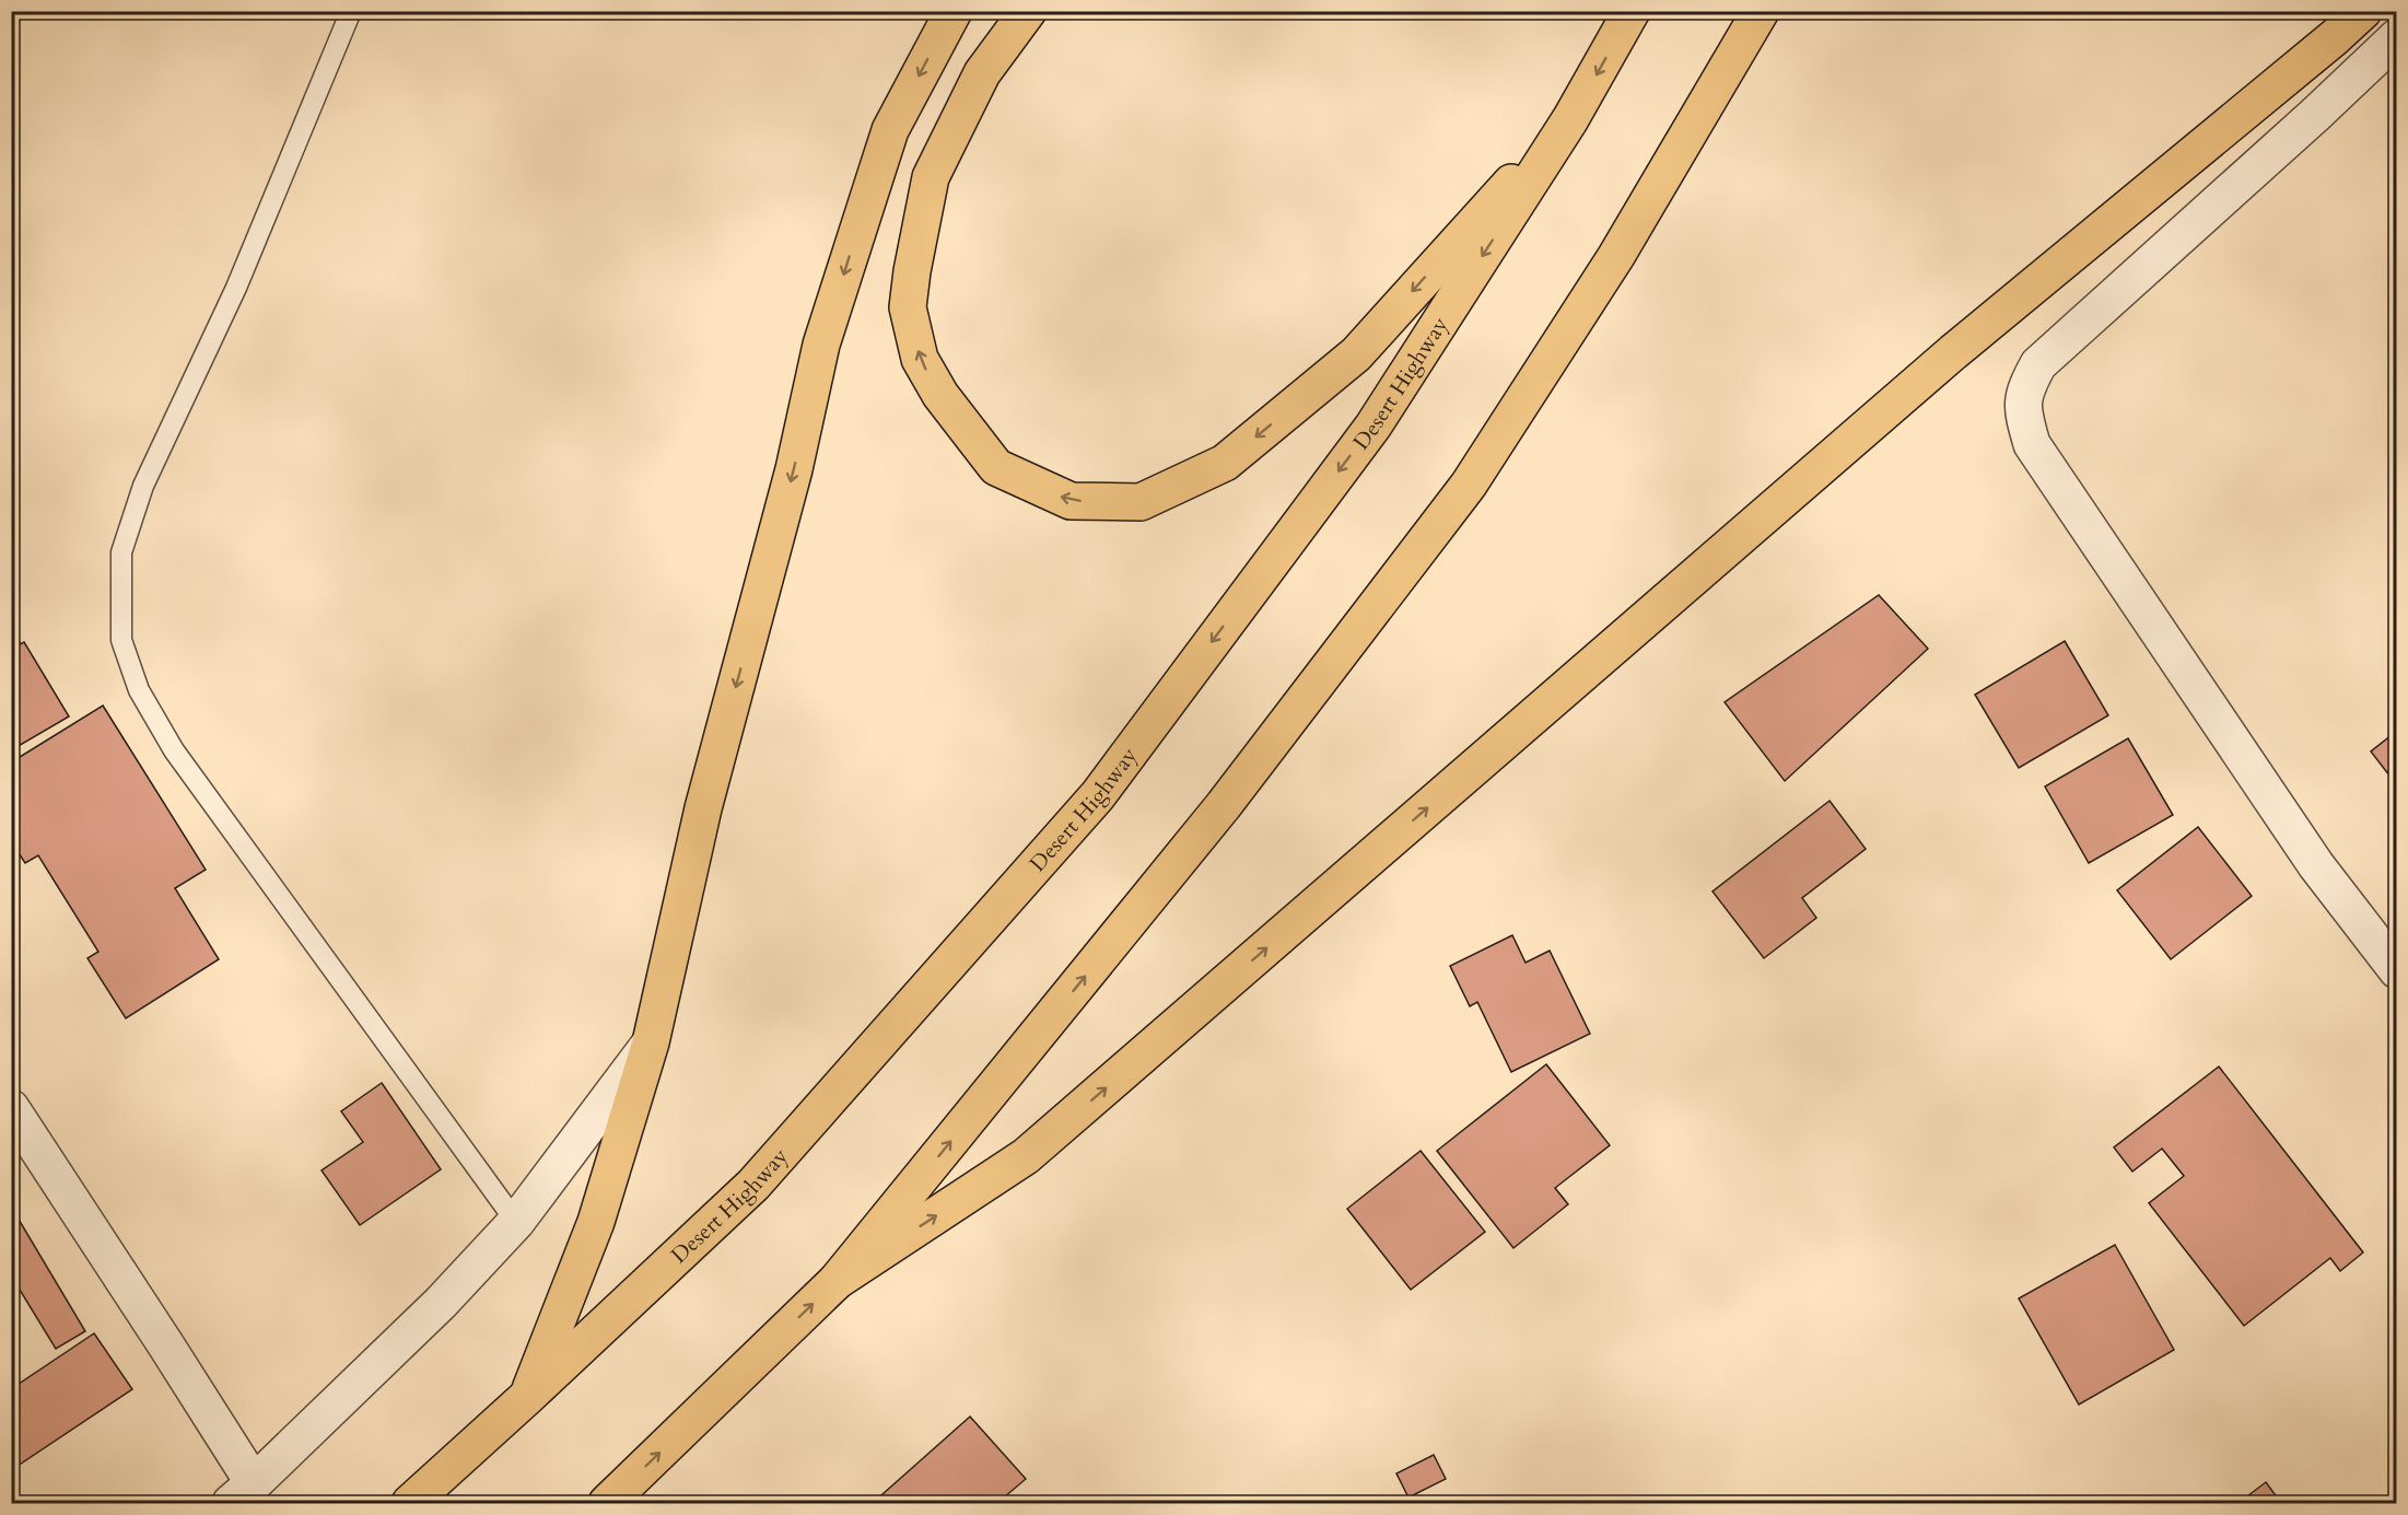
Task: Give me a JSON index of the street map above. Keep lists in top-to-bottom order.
{
  "streets": {
    "highway": ["Desert Highway"]
  }
}
